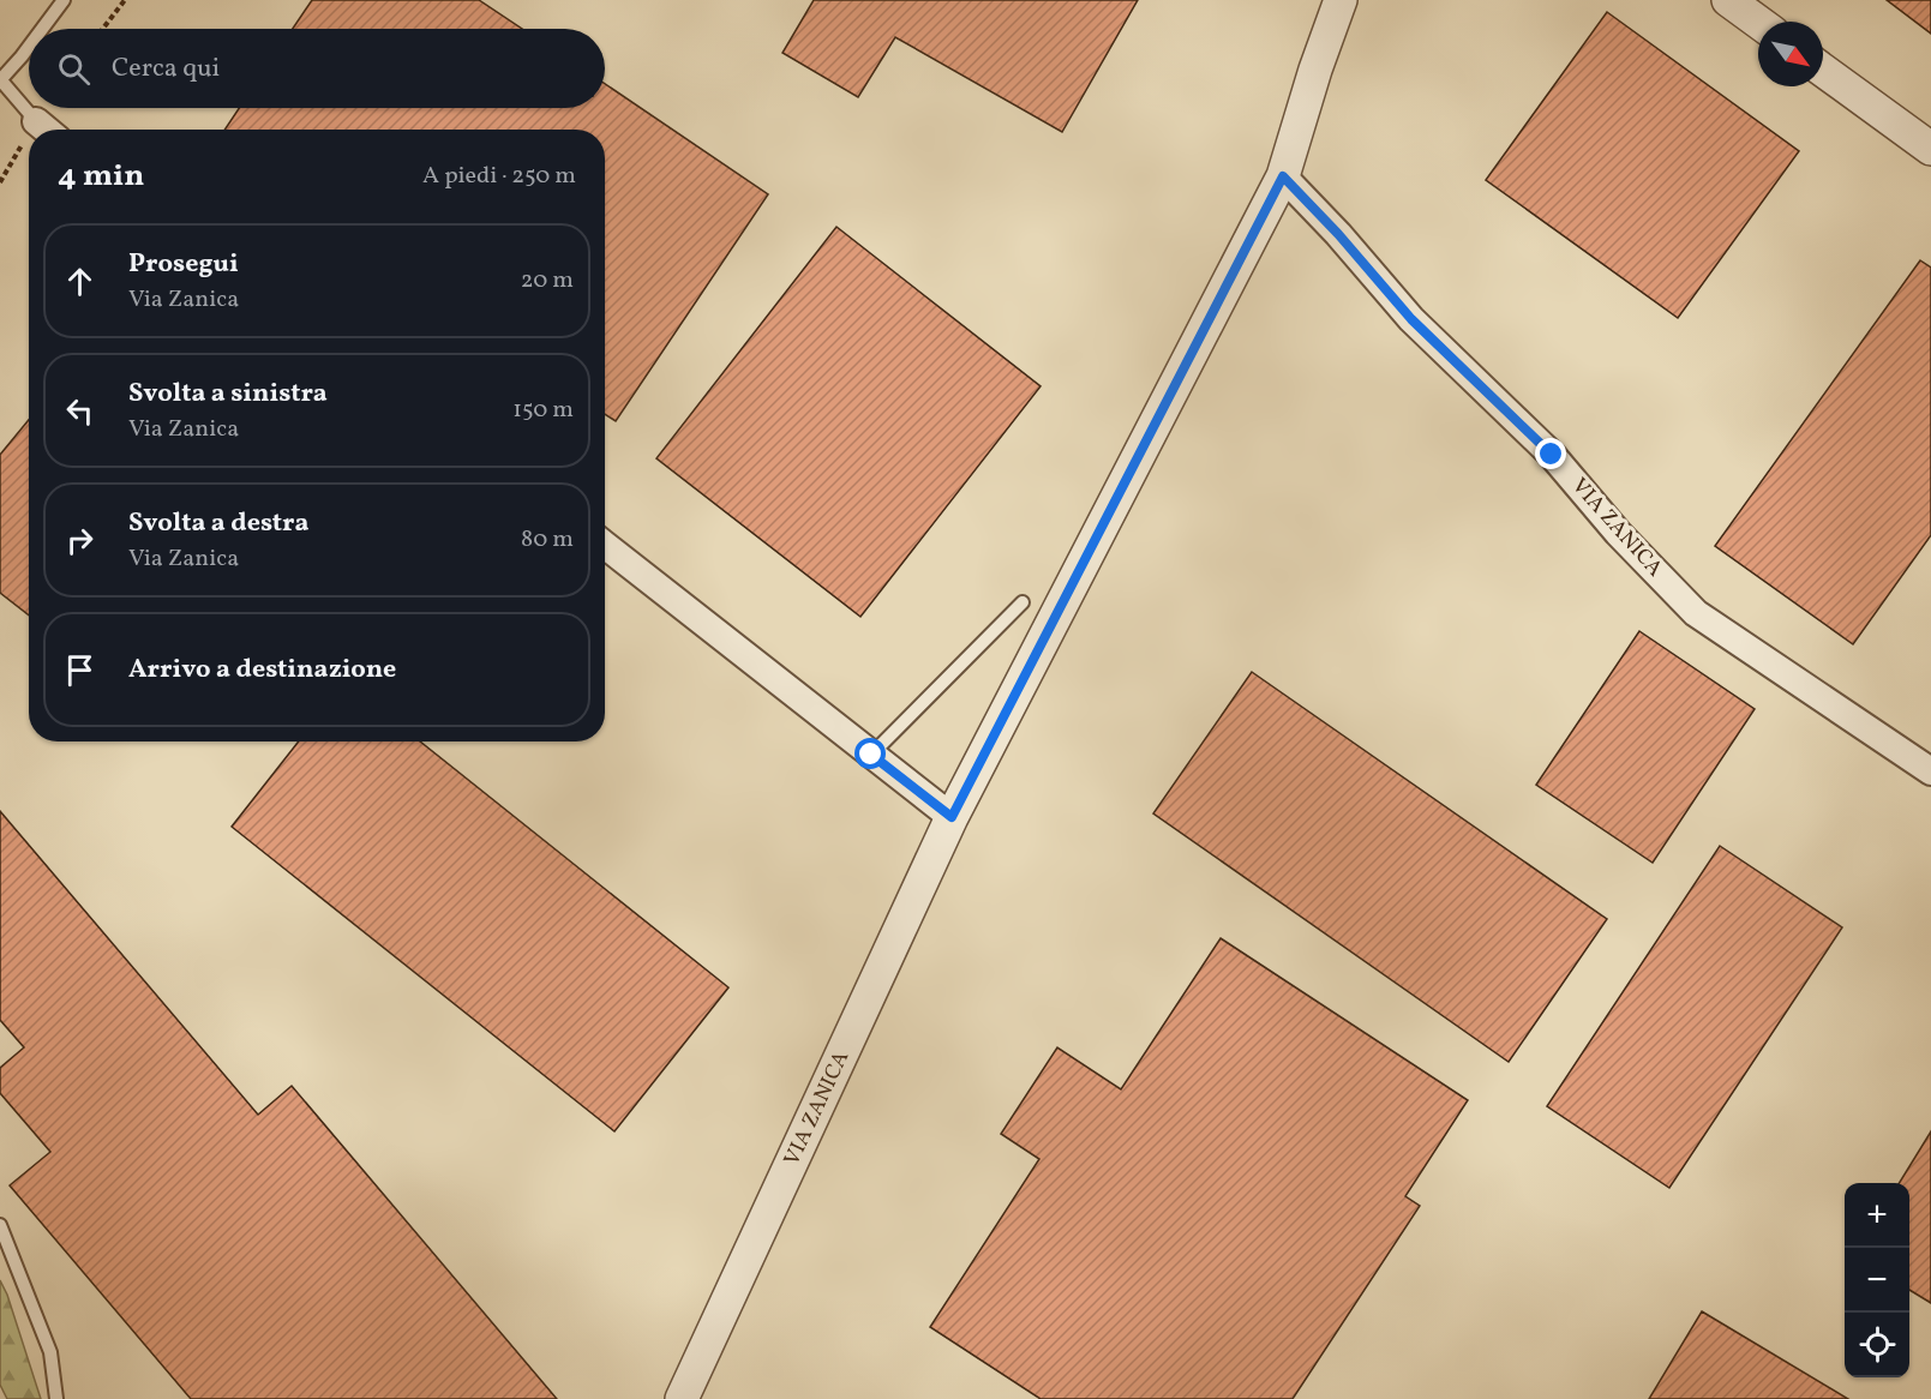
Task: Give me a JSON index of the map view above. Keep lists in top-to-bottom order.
{
  "streets": {
    "street": ["VIA ZANICA"]
  },
  "north": "bottom right",
  "page": {
    "search": "Cerca qui",
    "heading": ["4 min", "A piedi · 250 m"],
    "list": [
      ["Prosegui", "Via Zanica", "20 m"],
      ["Svolta a sinistra", "Via Zanica", "150 m"],
      ["Svolta a destra", "Via Zanica", "80 m"],
      "Arrivo a destinazione"
    ],
    "map_buttons": ["+", "−"]
  }
}
